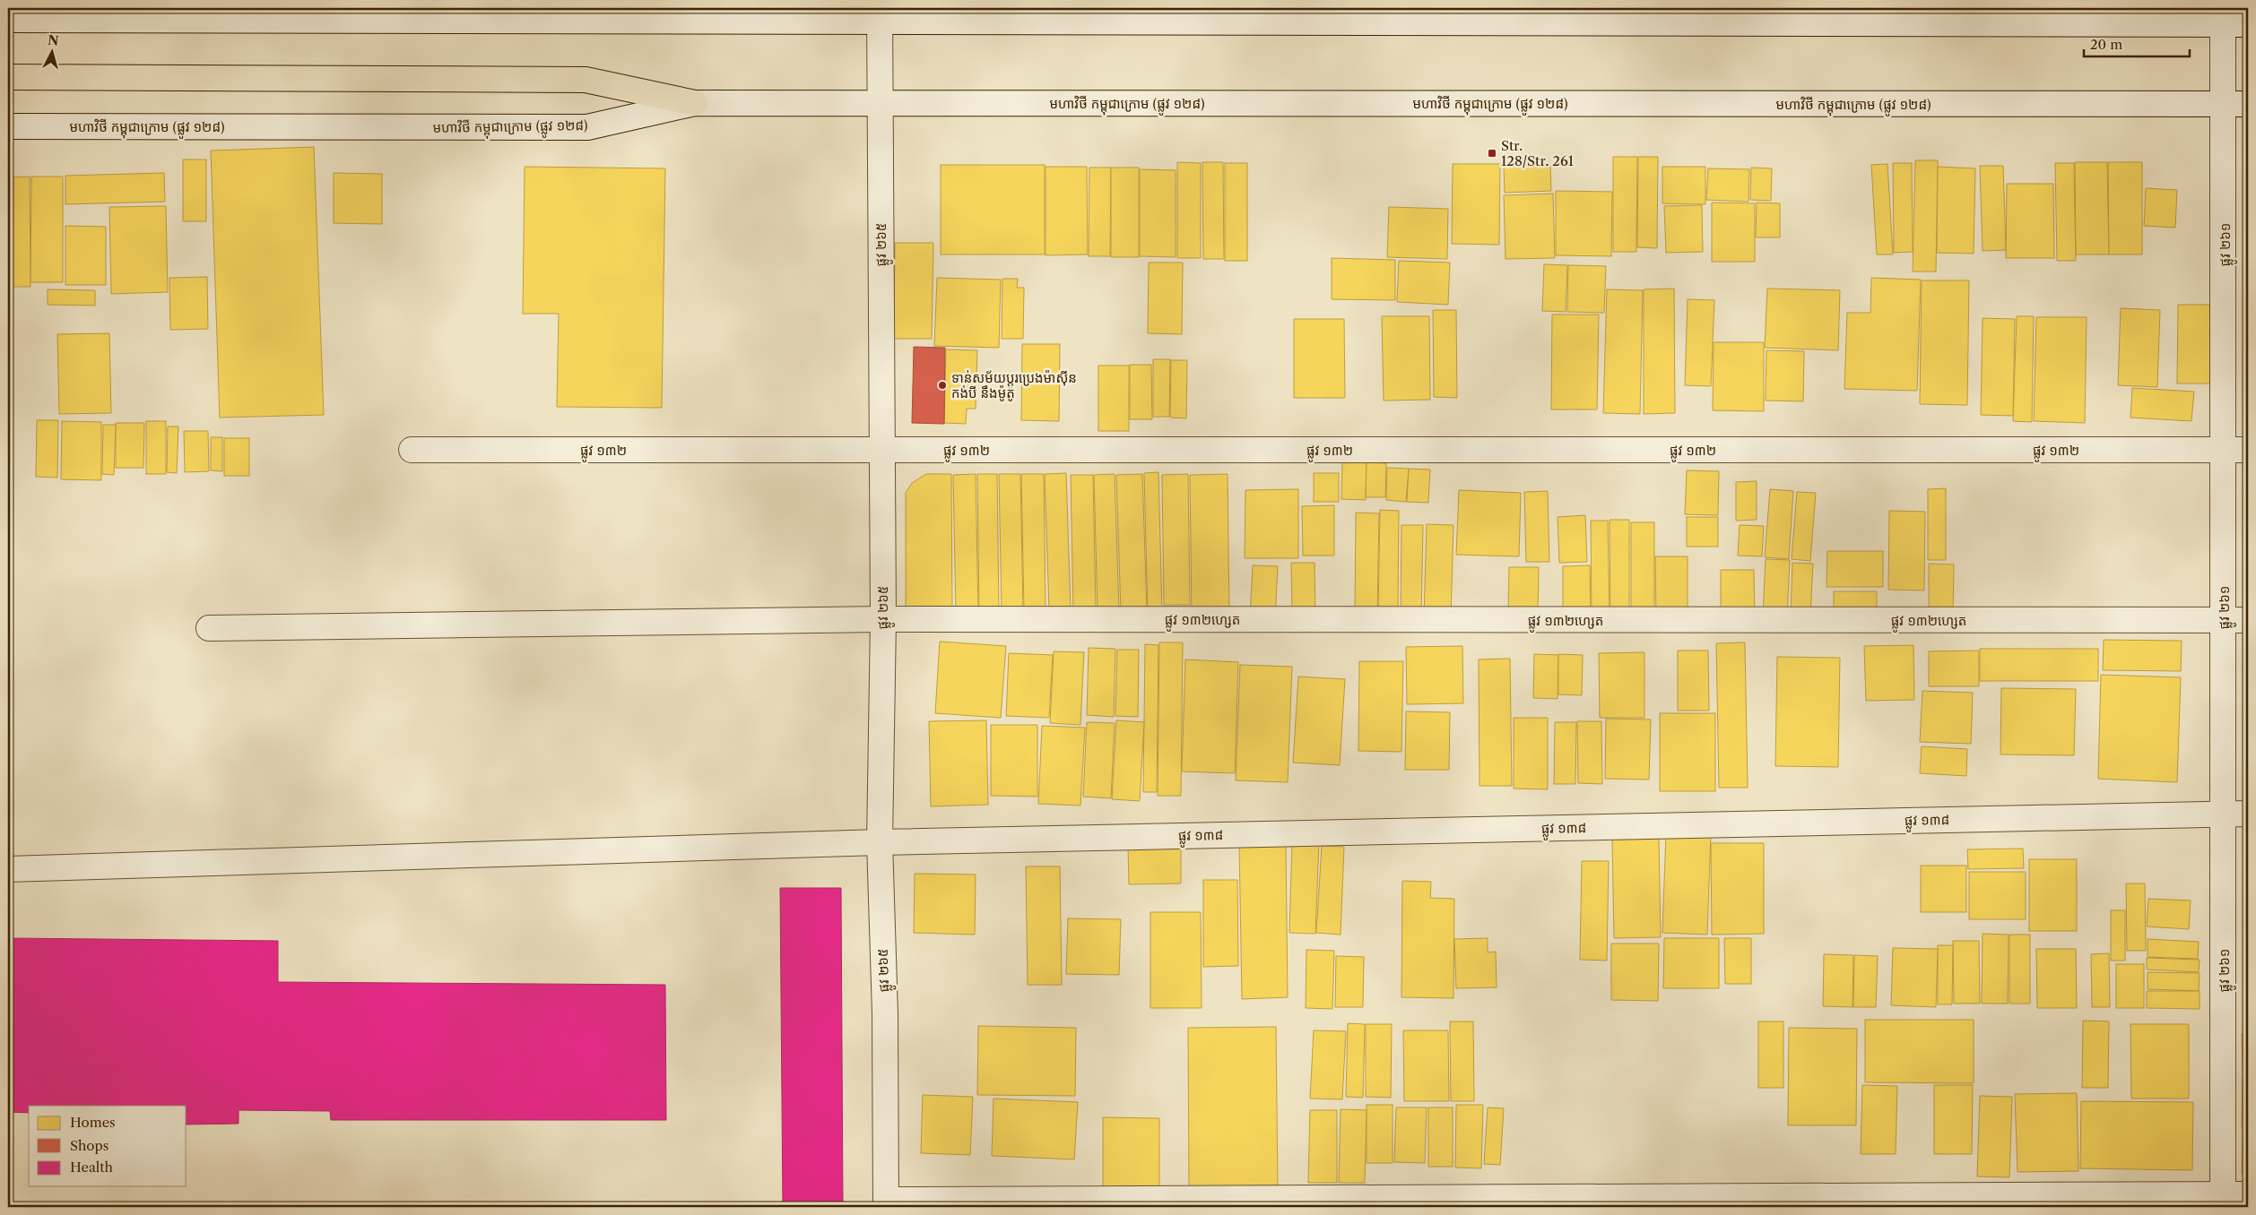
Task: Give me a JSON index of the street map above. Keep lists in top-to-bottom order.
{
  "streets": {
    "street": [
      "មហាវិថី កម្ពុជាក្រោម (ផ្លូវ ១២៨)",
      "ផ្លូវ ២៦៥",
      "ផ្លូវ ២៦១",
      "ផ្លូវ ១៣២",
      "ផ្លូវ ១៣២ហ្សេត",
      "ផ្លូវ ១៣៨"
    ]
  },
  "crossings": [
    ["មហាវិថី កម្ពុជាក្រោម (ផ្លូវ ១២៨)", "ផ្លូវ ២៦៥"],
    ["មហាវិថី កម្ពុជាក្រោម (ផ្លូវ ១២៨)", "ផ្លូវ ២៦១"],
    ["ផ្លូវ ២៦៥", "ផ្លូវ ១៣២"],
    ["ផ្លូវ ២៦៥", "ផ្លូវ ១៣២ហ្សេត"],
    ["ផ្លូវ ២៦៥", "ផ្លូវ ១៣៨"],
    ["ផ្លូវ ២៦១", "ផ្លូវ ១៣២"],
    ["ផ្លូវ ២៦១", "ផ្លូវ ១៣២ហ្សេត"],
    ["ផ្លូវ ២៦១", "ផ្លូវ ១៣៨"]
  ],
  "places": {
    "transit": ["Str. 128/Str. 261"],
    "other": ["ទាន់សម័យប្តូរប្រេងម៉ាសុីន កង់បី នឹងម៉ូតូ"]
  },
  "legend": ["Homes", "Shops", "Health"],
  "scale_bar": "20 m",
  "north": "top"
}
